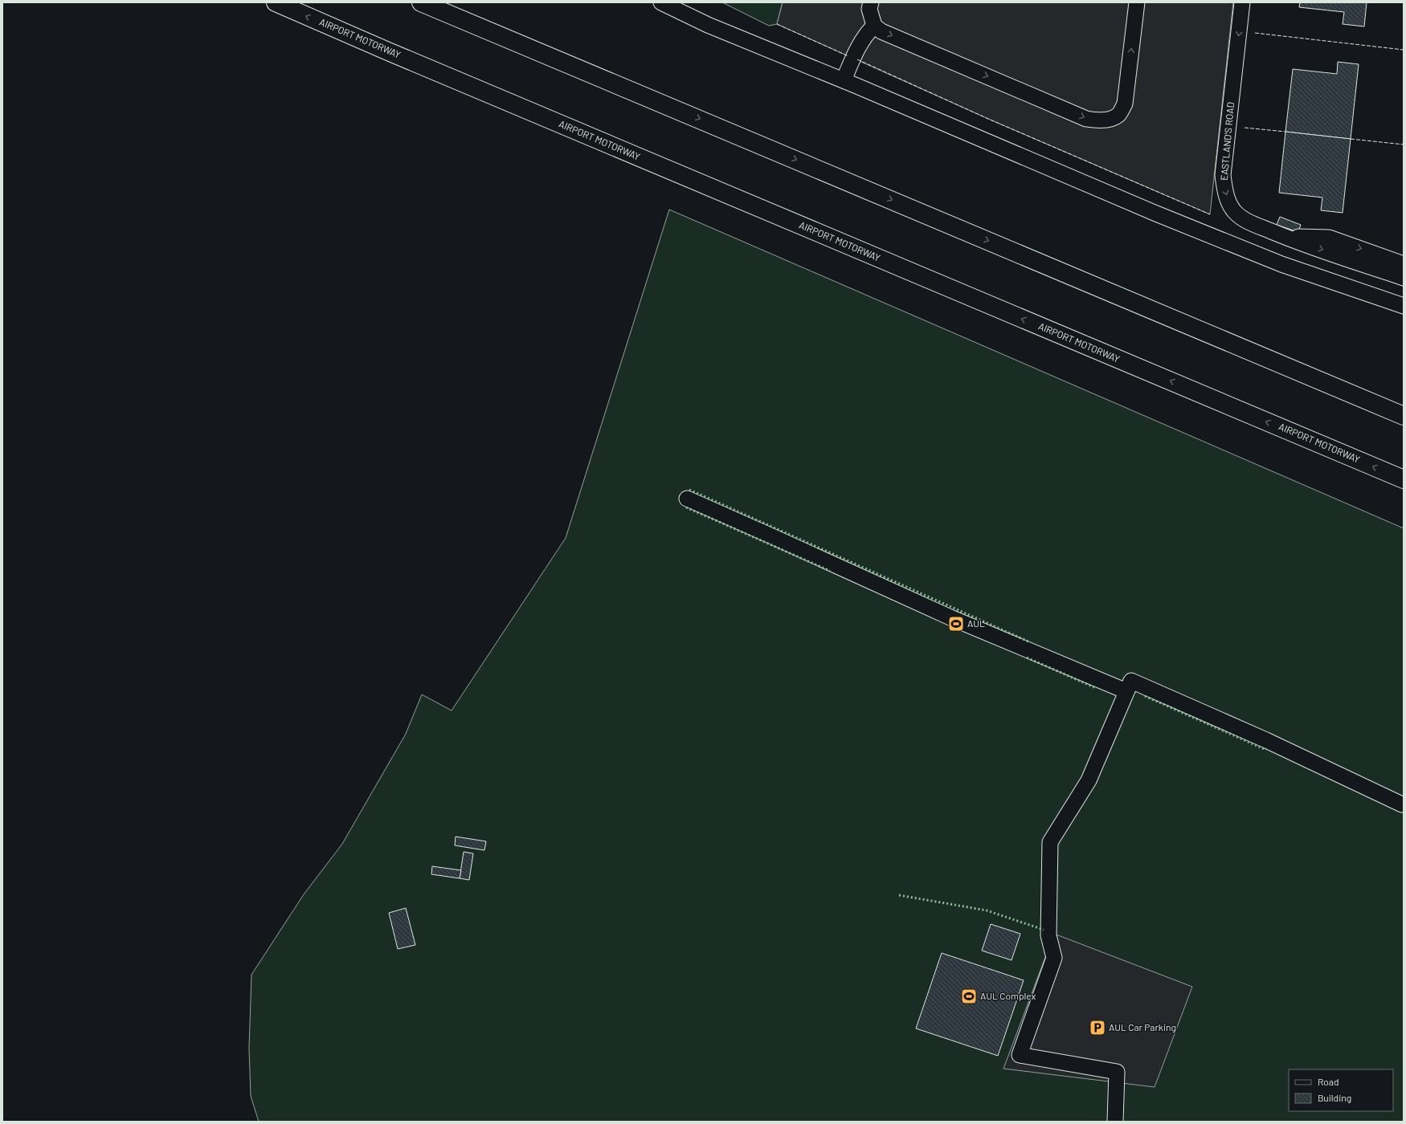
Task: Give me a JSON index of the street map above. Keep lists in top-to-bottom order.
{
  "streets": {
    "highway": ["AIRPORT MOTORWAY"],
    "lane": ["EASTLAND'S ROAD"]
  },
  "one_way": ["EASTLAND'S ROAD"],
  "places": {
    "sports": ["AUL", "AUL Complex"],
    "parking": ["AUL Car Parking"]
  },
  "legend": ["Road", "Building"]
}
